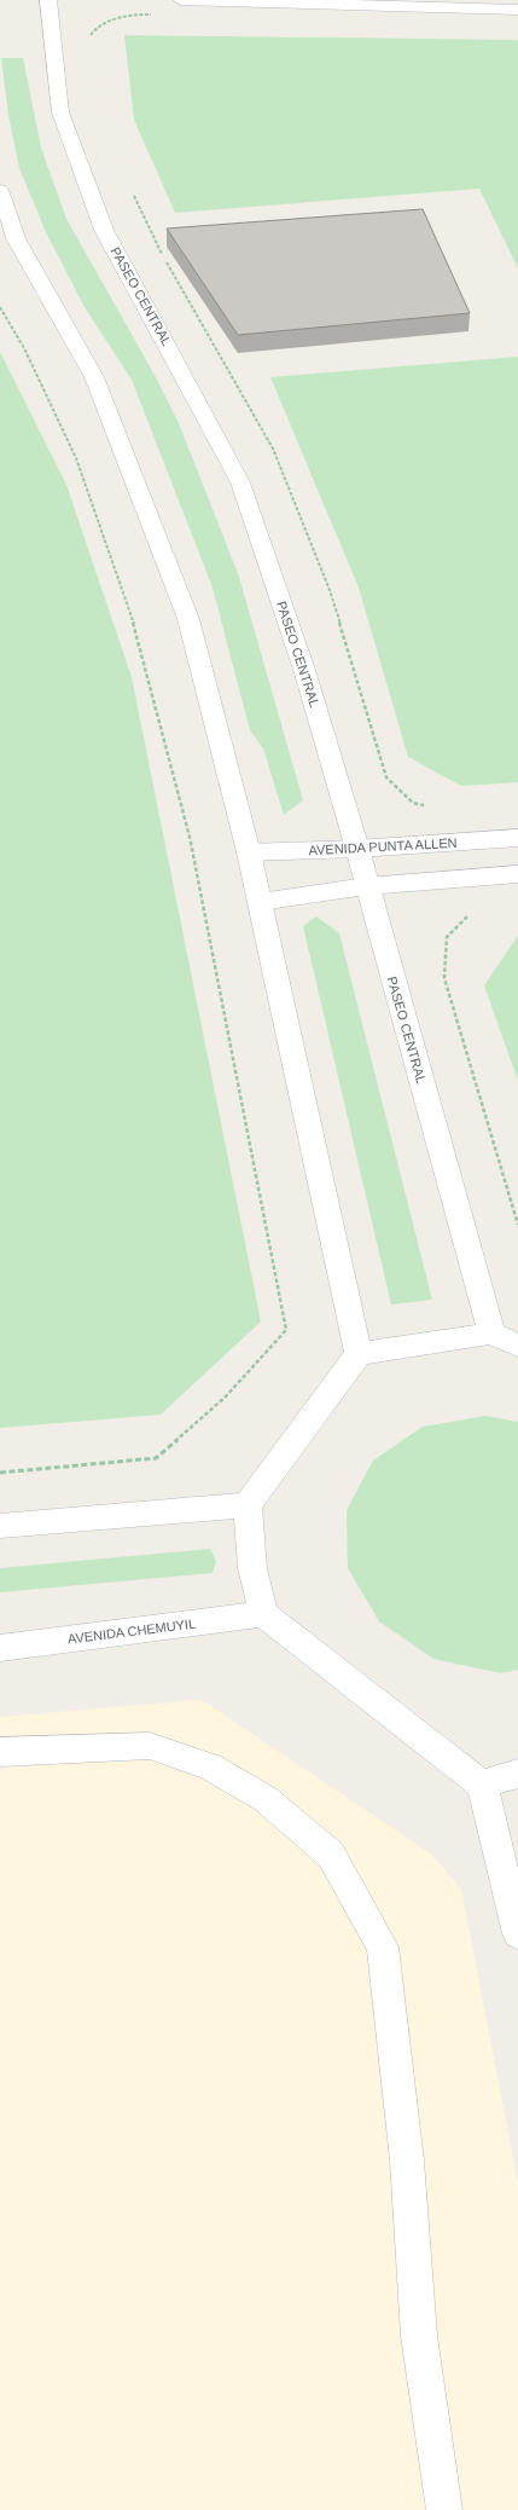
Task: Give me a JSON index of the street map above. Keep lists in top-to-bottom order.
{
  "streets": {
    "main road": ["PASEO CENTRAL", "AVENIDA PUNTA ALLEN", "AVENIDA CHEMUYIL"]
  },
  "crossings": [
    ["PASEO CENTRAL", "AVENIDA PUNTA ALLEN"]
  ]
}
